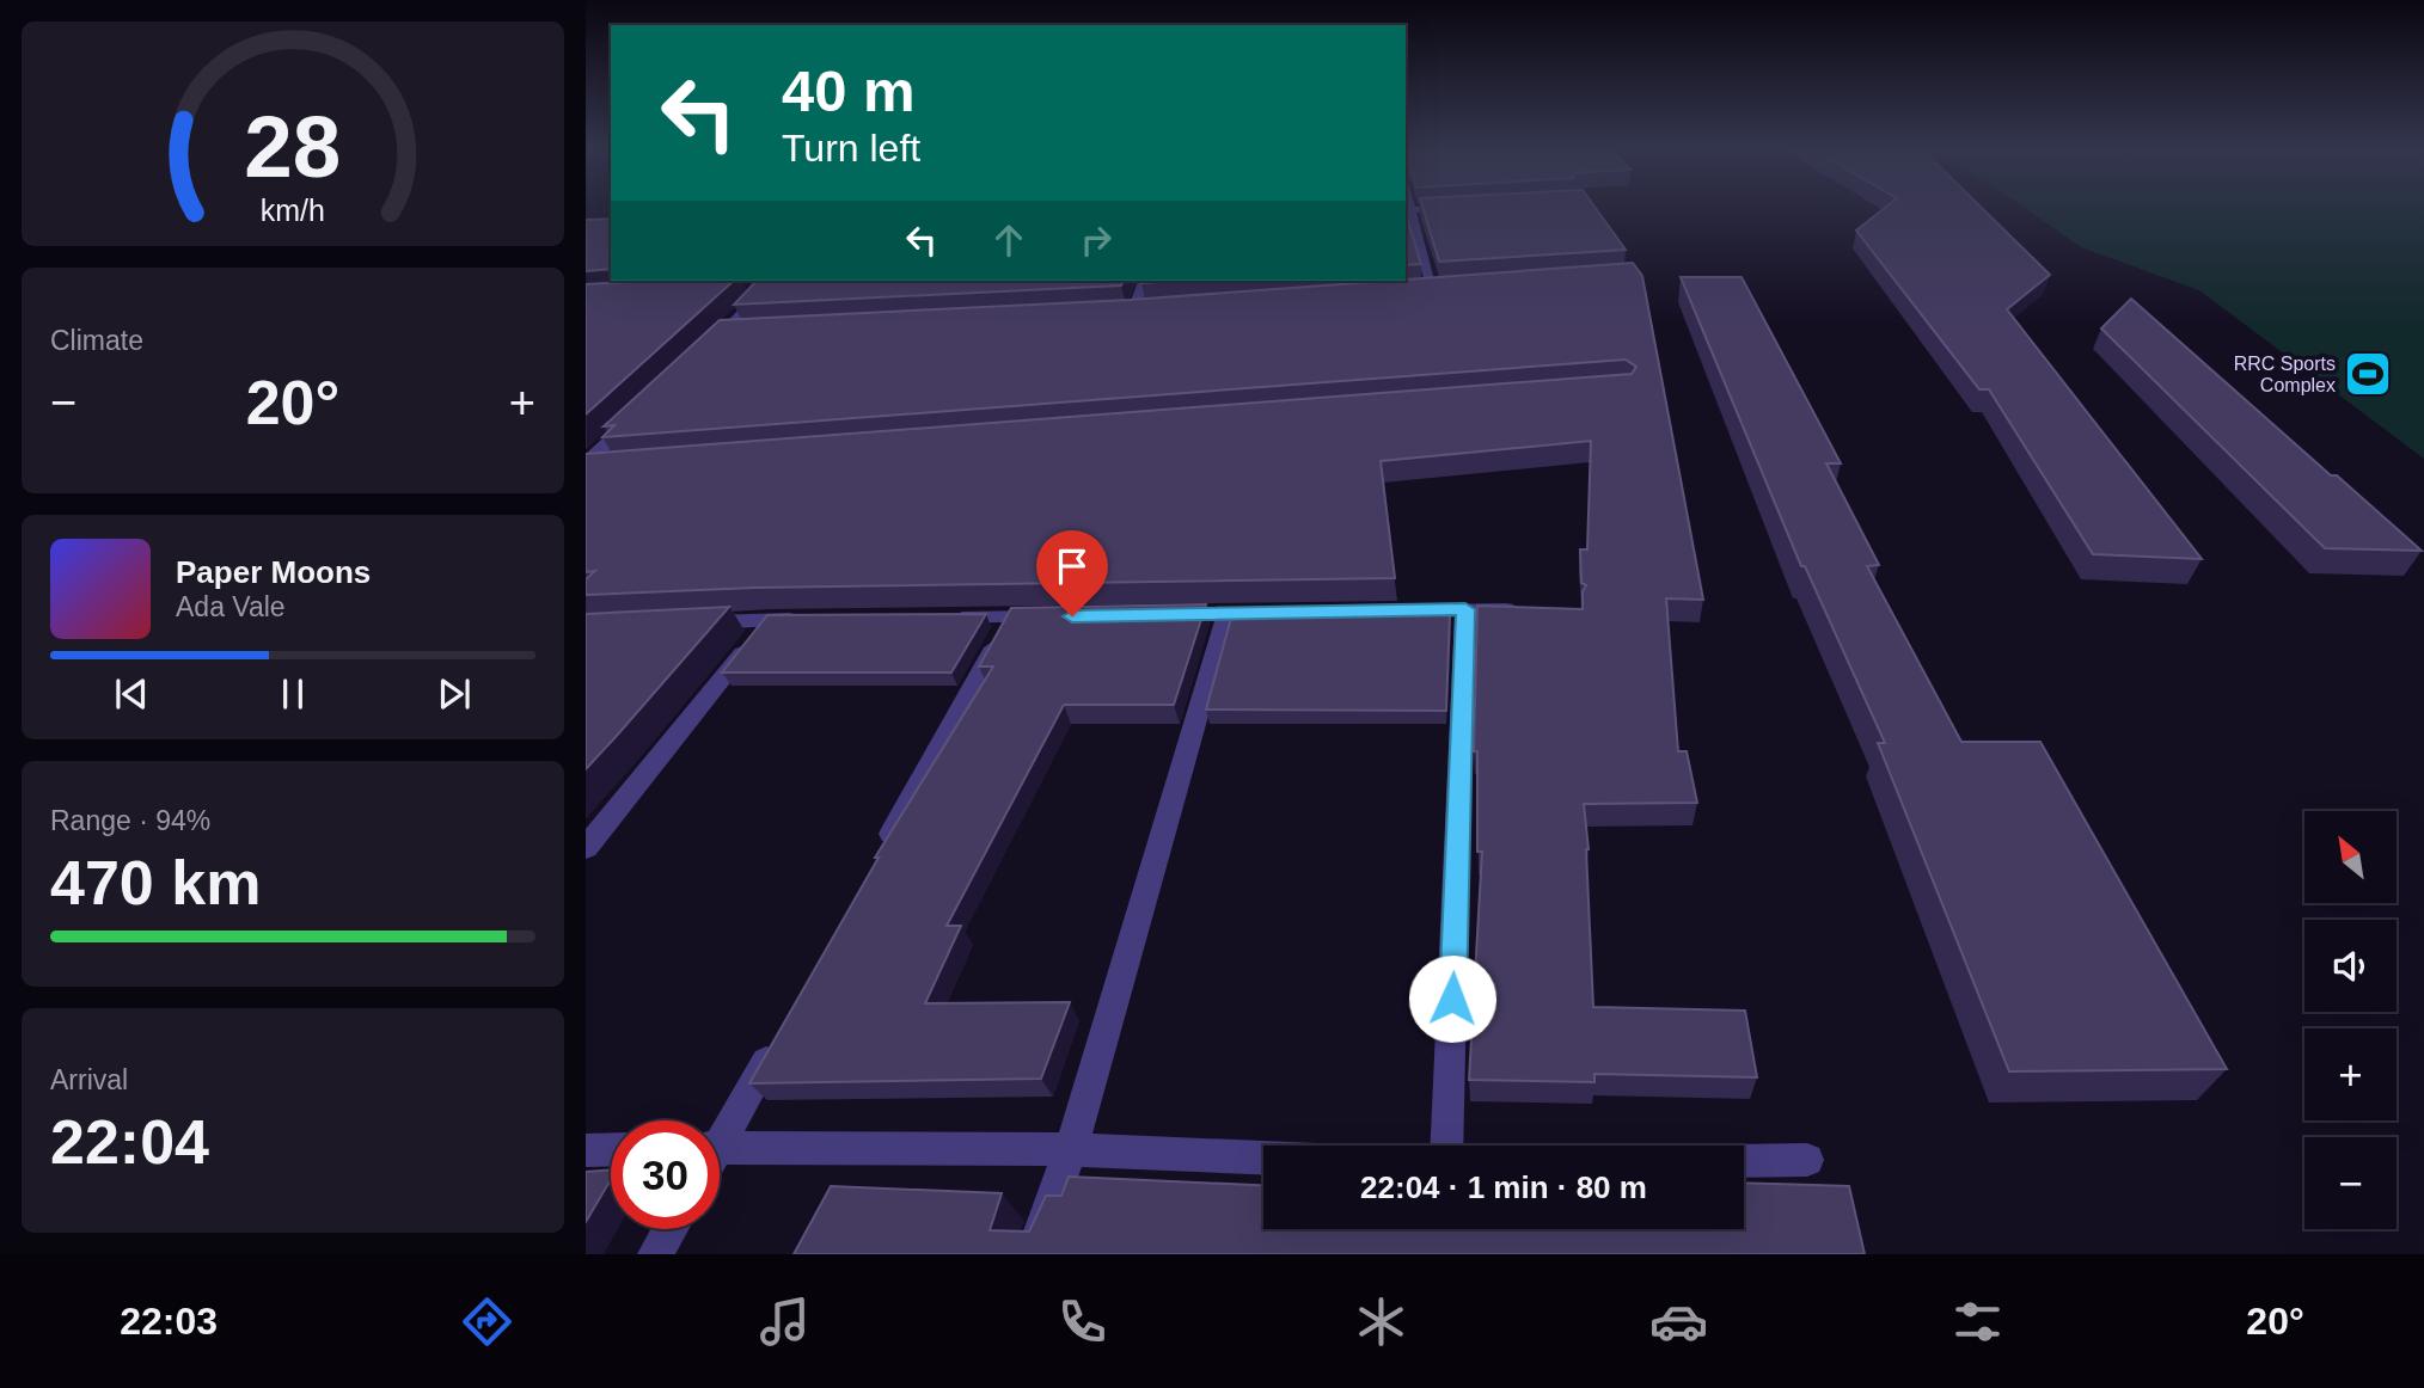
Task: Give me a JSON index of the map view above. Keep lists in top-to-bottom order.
{
  "places": {
    "sports": ["RRC Sports Complex"]
  },
  "north": "top left",
  "page": {
    "turn": ["40 m", "Turn left"],
    "tile": [
      "Climate",
      ["Range · 94%", "470 km"],
      ["Arrival", "22:04"]
    ],
    "heat": ["−", "20°", "+"],
    "song": ["Paper Moons", "Ada Vale"],
    "map_buttons": ["+", "−"],
    "limit": "30",
    "trip": "22:04 · 1 min · 80 m",
    "tabs": ["22:03", "20°"],
    "gauge": ["28", "km/h"]
  }
}
